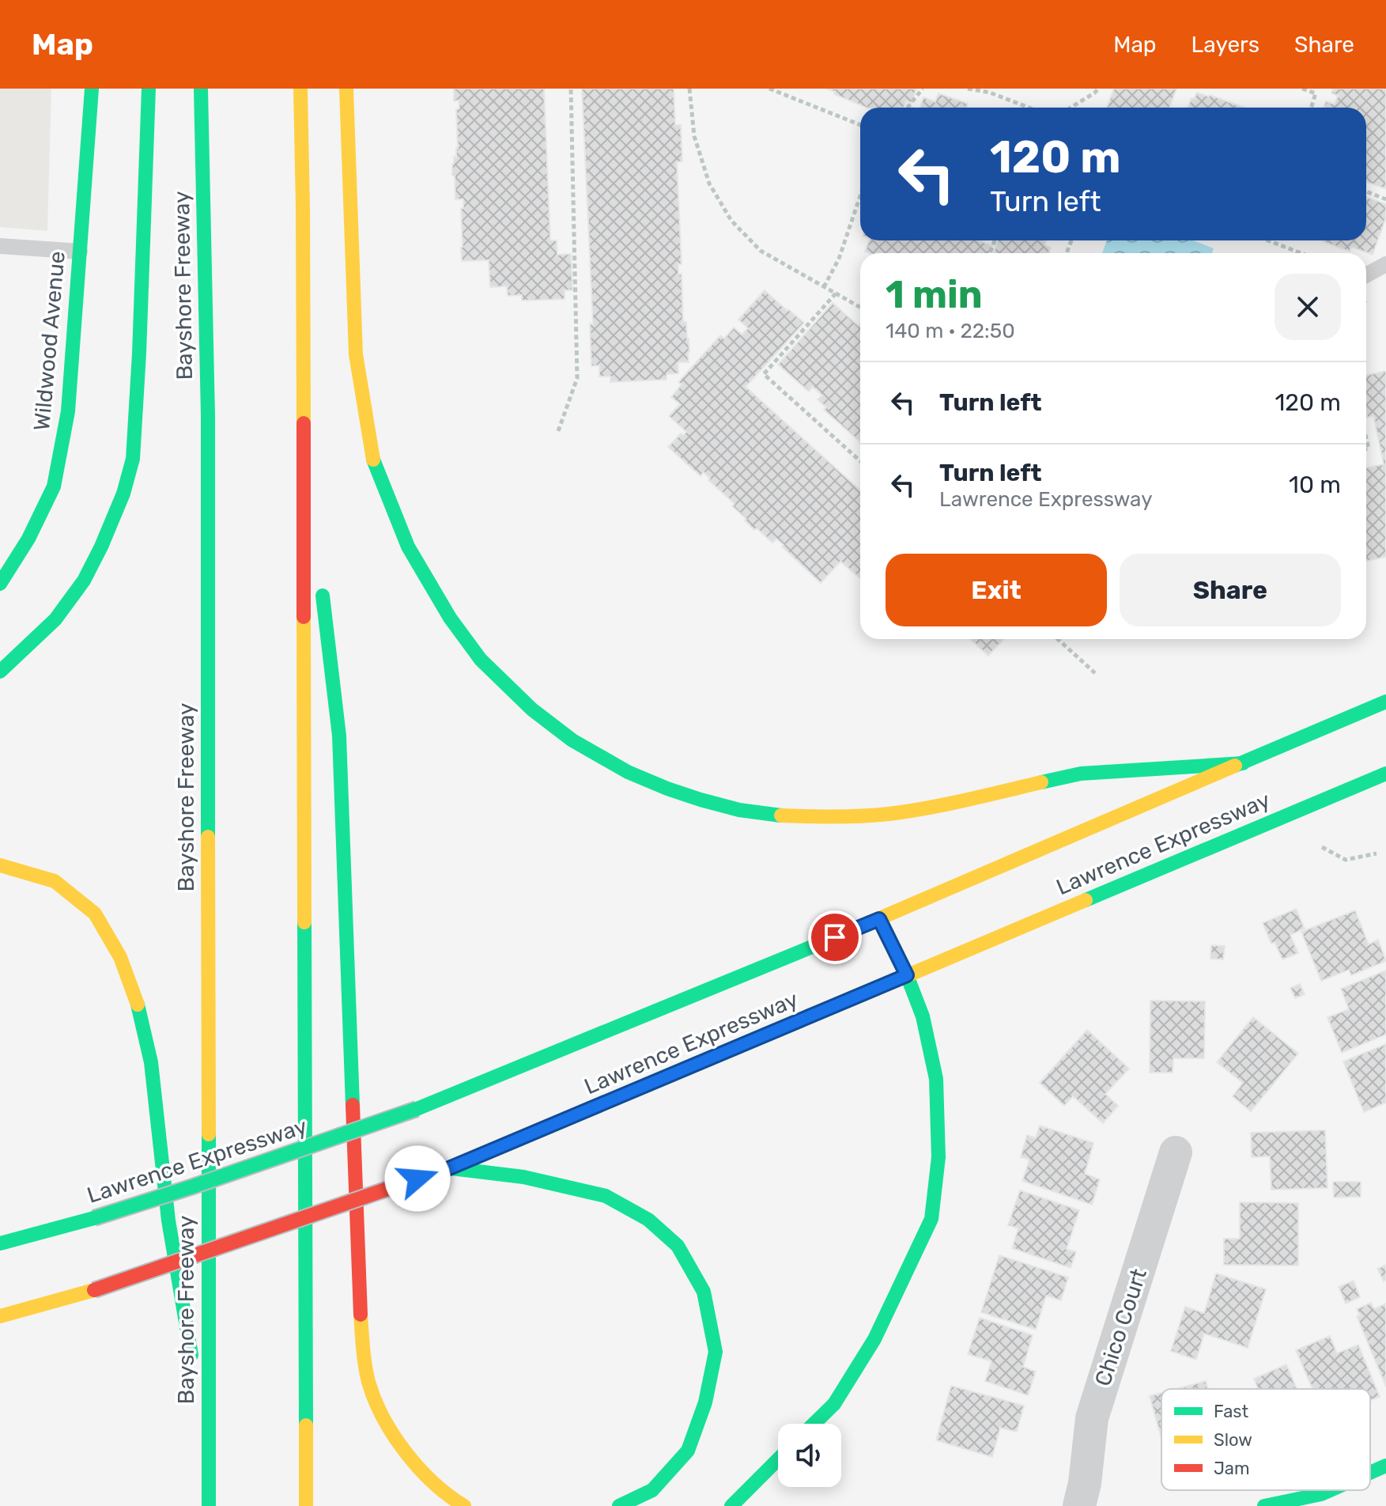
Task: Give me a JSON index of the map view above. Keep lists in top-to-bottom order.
{
  "streets": {
    "main road": ["Bayshore Freeway", "Wildwood Avenue", "Lawrence Expressway"],
    "street": ["Chico Court"]
  },
  "legend": ["Fast", "Slow", "Jam"],
  "page": {
    "header": "Map",
    "nav": ["Map", "Layers", "Share"],
    "turn": ["120 m", "Turn left"],
    "heading": ["1 min", "140 m · 22:50"],
    "list": [
      {
        "name": "Turn left",
        "value": "120 m"
      },
      {
        "name": "Turn left",
        "note": "Lawrence Expressway",
        "value": "10 m"
      }
    ],
    "buttons": ["Exit", "Share"]
  }
}
